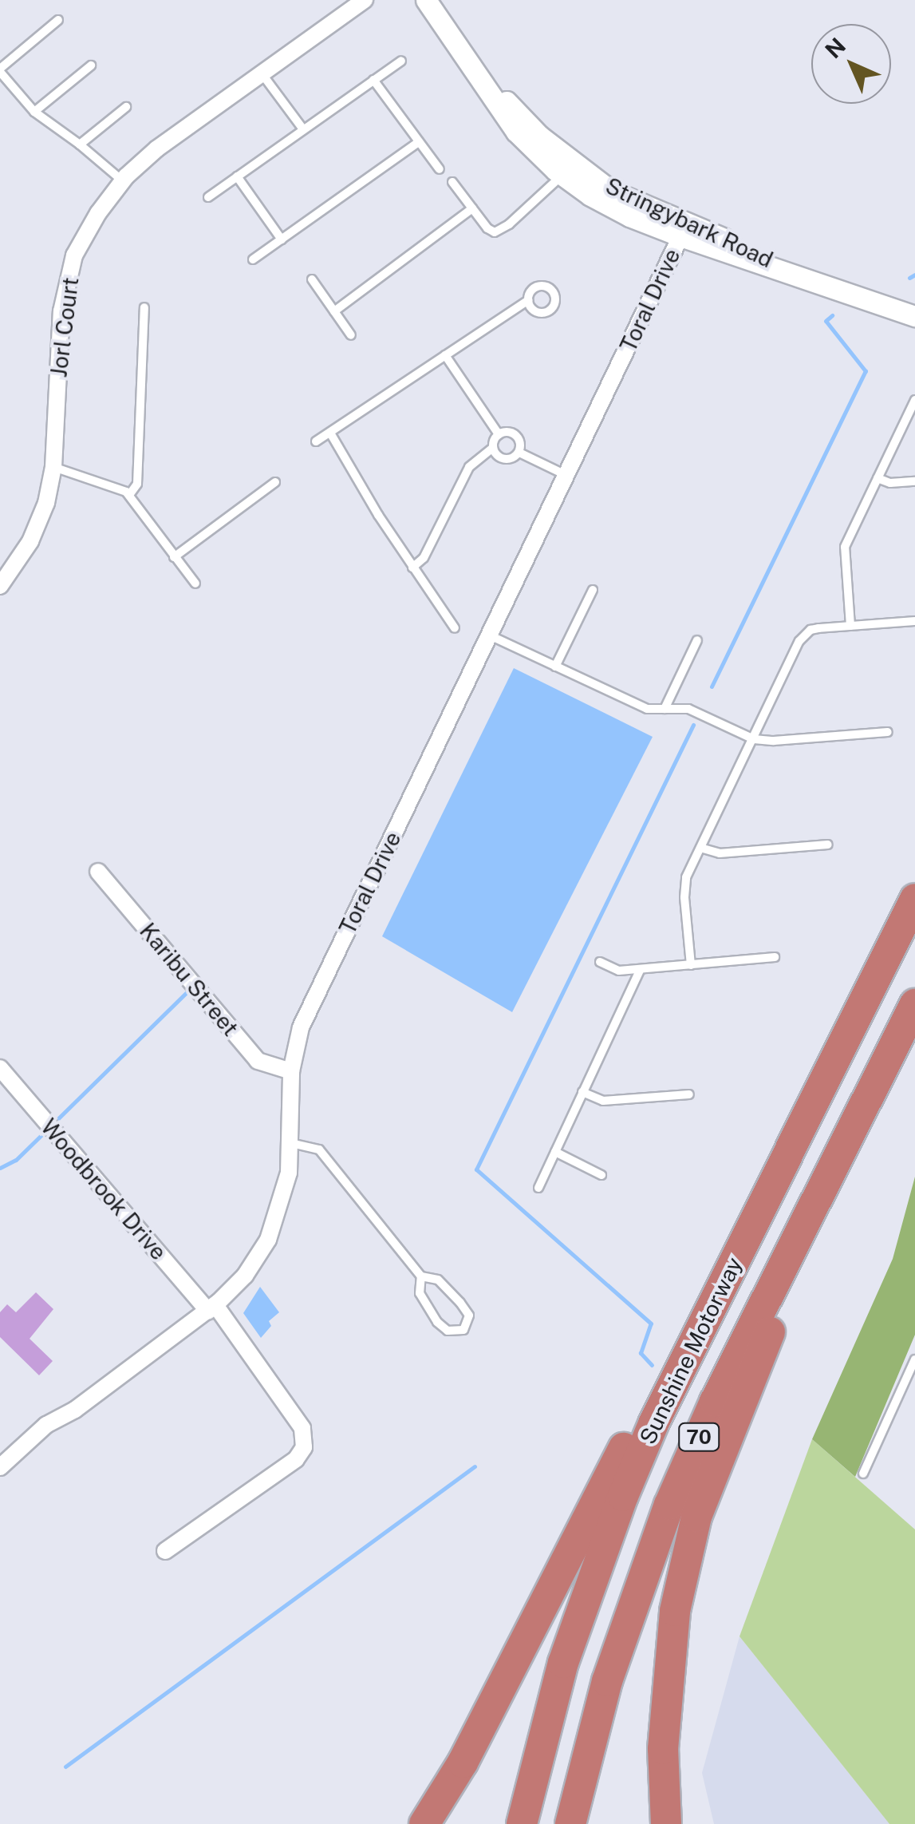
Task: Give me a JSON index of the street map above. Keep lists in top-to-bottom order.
{
  "streets": {
    "highway": ["Sunshine Motorway", "70"],
    "street": [
      "Stringybark Road",
      "Toral Drive",
      "Jorl Court",
      "Karibu Street",
      "Woodbrook Drive"
    ]
  },
  "crossings": [
    ["Stringybark Road", "Toral Drive"],
    ["Toral Drive", "Karibu Street"],
    ["Toral Drive", "Woodbrook Drive"]
  ],
  "north": "top left"
}
